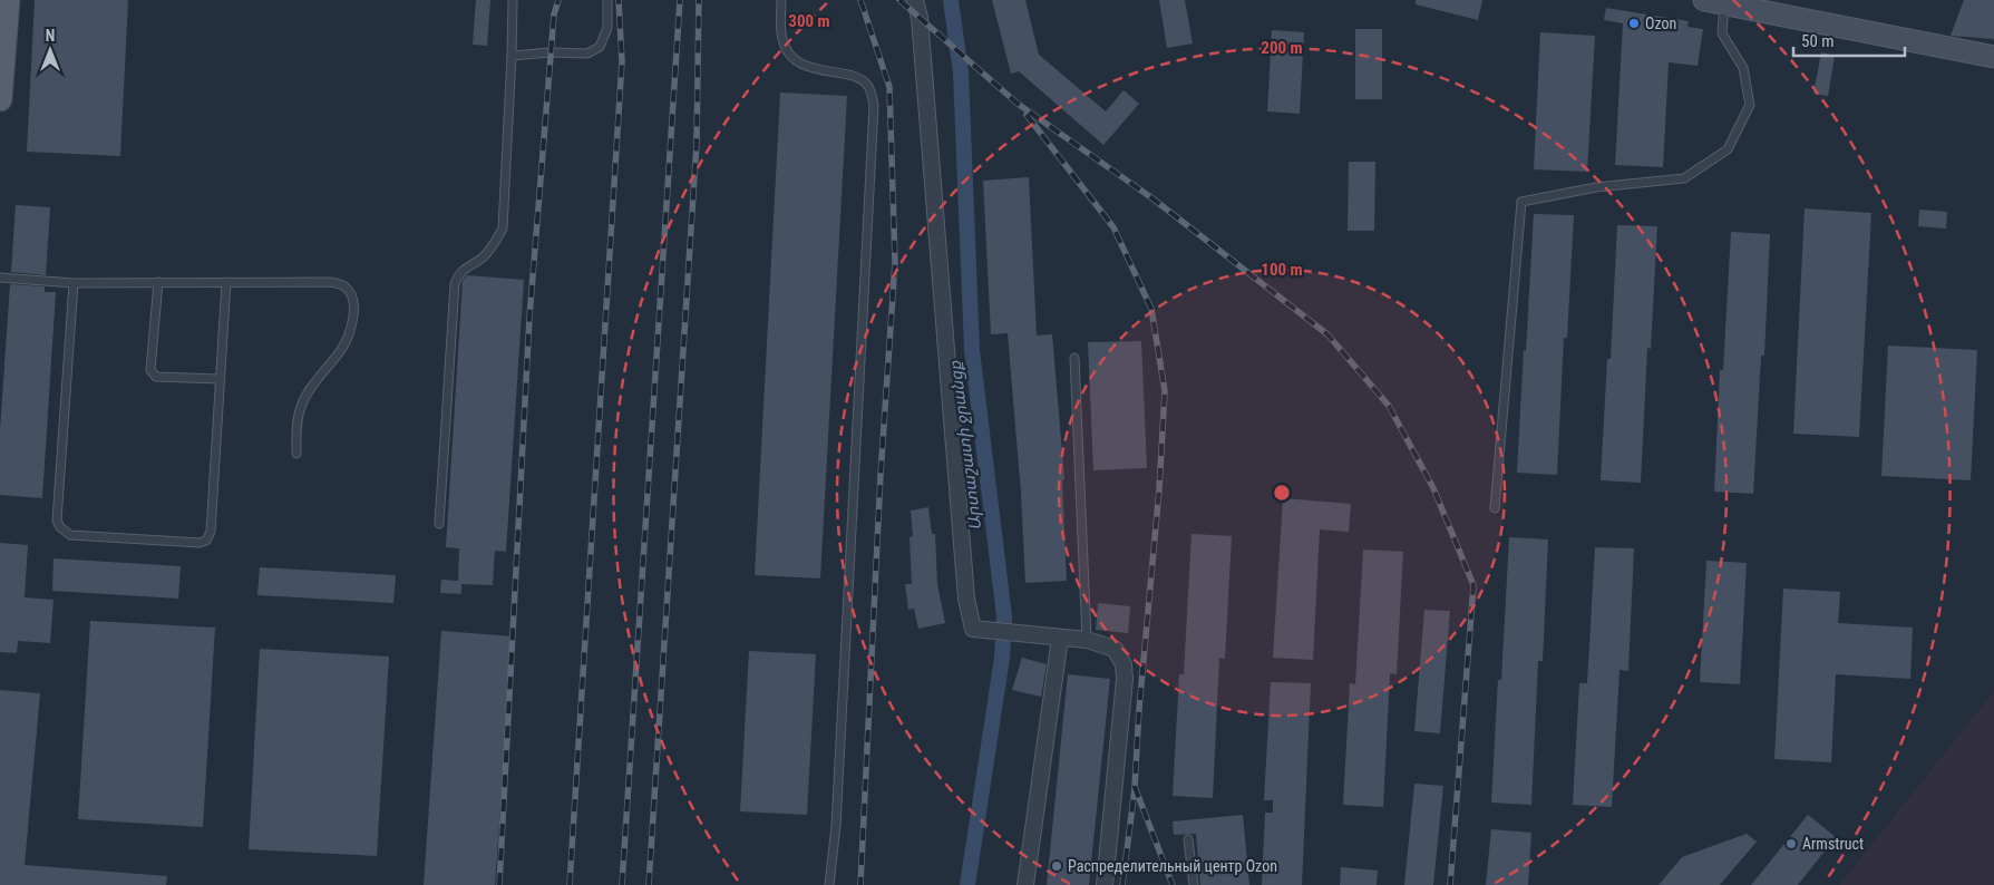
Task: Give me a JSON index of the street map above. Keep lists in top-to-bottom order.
{
  "water": ["Արտաշատի ջրանցք"],
  "places": ["Ozon", "Armstruct", "Распределительный центр Ozon"],
  "scale_bar": "50 m",
  "north": "top",
  "rings": ["300 m", "200 m", "100 m"]
}
